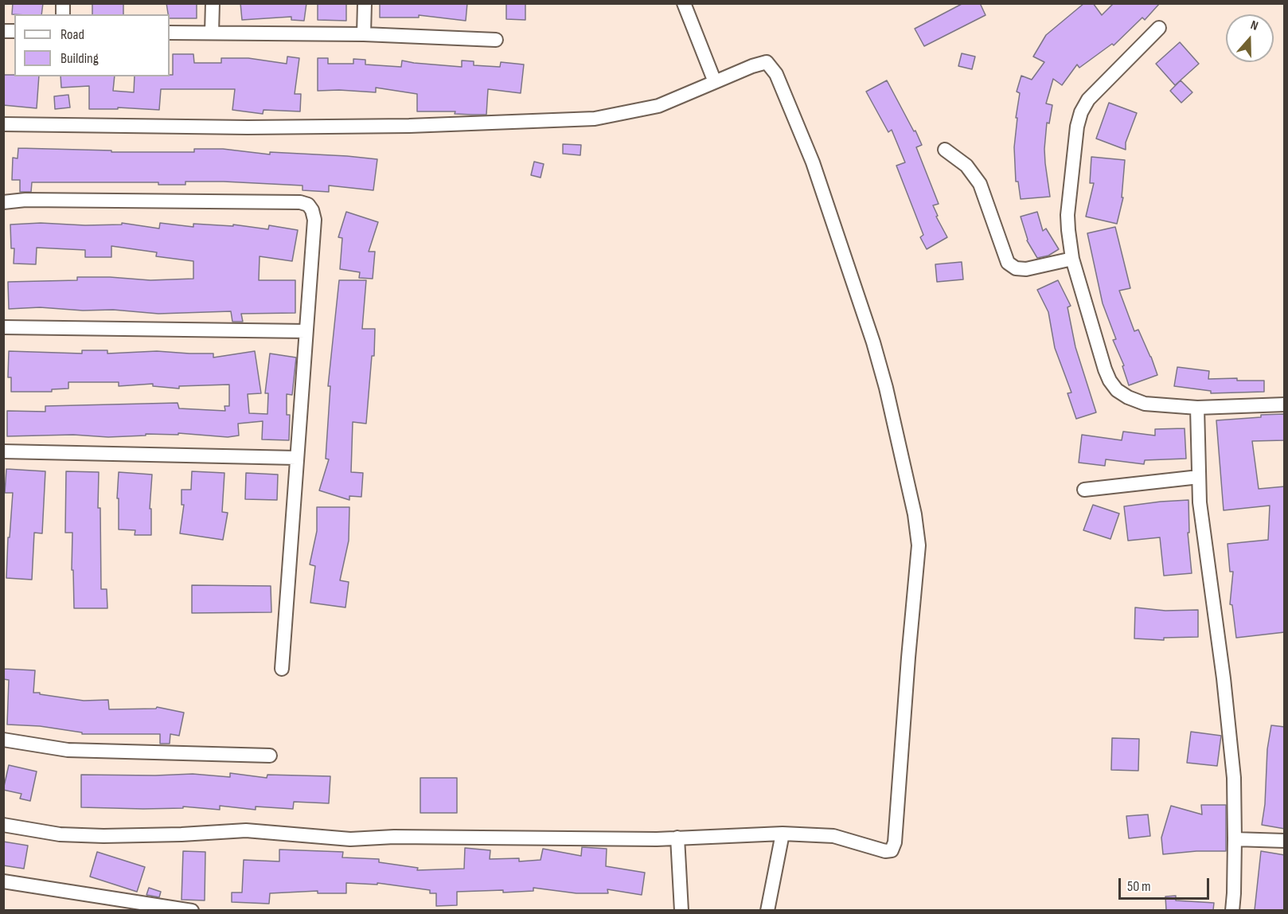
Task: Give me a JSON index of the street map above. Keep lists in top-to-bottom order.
{
  "legend": ["Road", "Building"],
  "scale_bar": "50 m",
  "north": "top"
}
